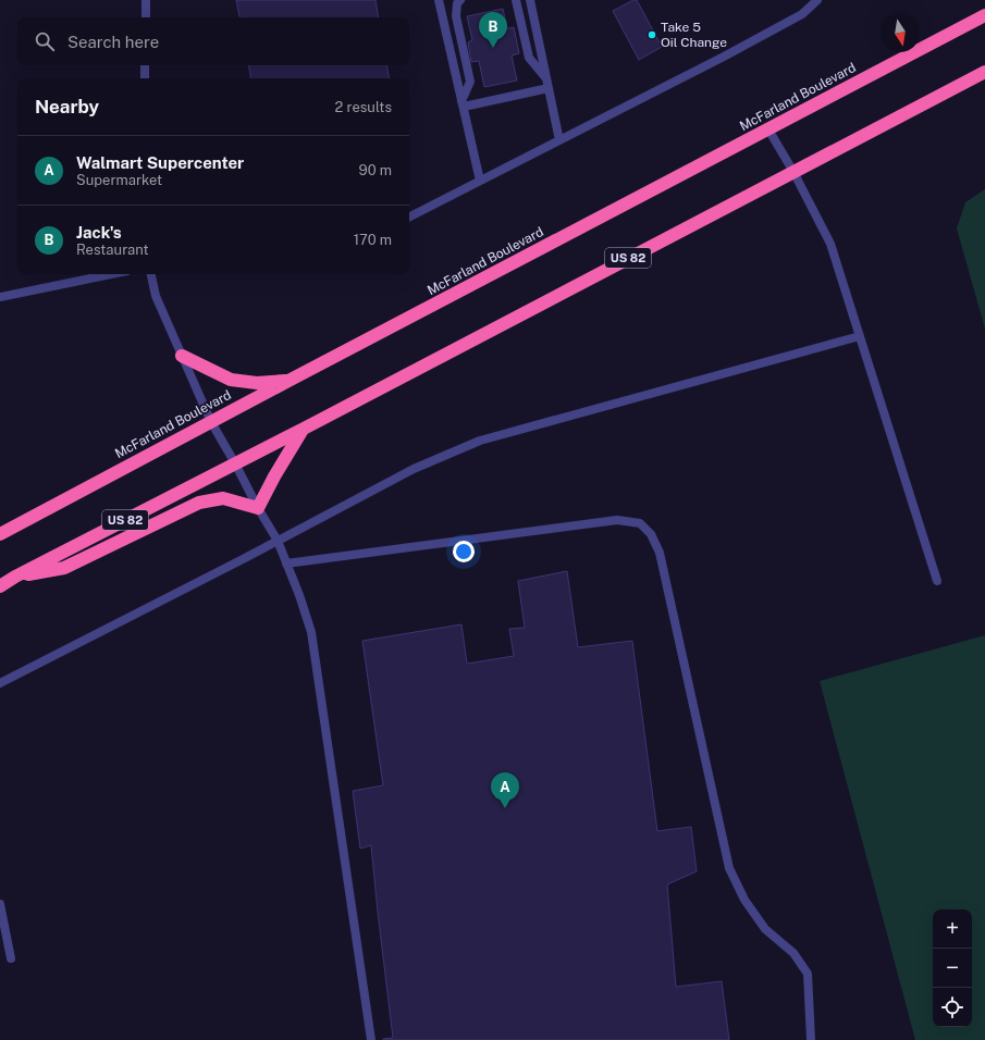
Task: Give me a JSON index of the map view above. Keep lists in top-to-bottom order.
{
  "streets": {
    "highway": ["McFarland Boulevard", "US 82"]
  },
  "places": ["Take 5 Oil Change"],
  "north": "bottom",
  "page": {
    "pins": ["B", "A"],
    "search": "Search here",
    "heading": ["Nearby", "2 results"],
    "list": [
      {
        "mark": "A",
        "name": "Walmart Supercenter",
        "note": "Supermarket",
        "value": "90 m"
      },
      {
        "mark": "B",
        "name": "Jack's",
        "note": "Restaurant",
        "value": "170 m"
      }
    ],
    "map_buttons": ["+", "−"]
  }
}
